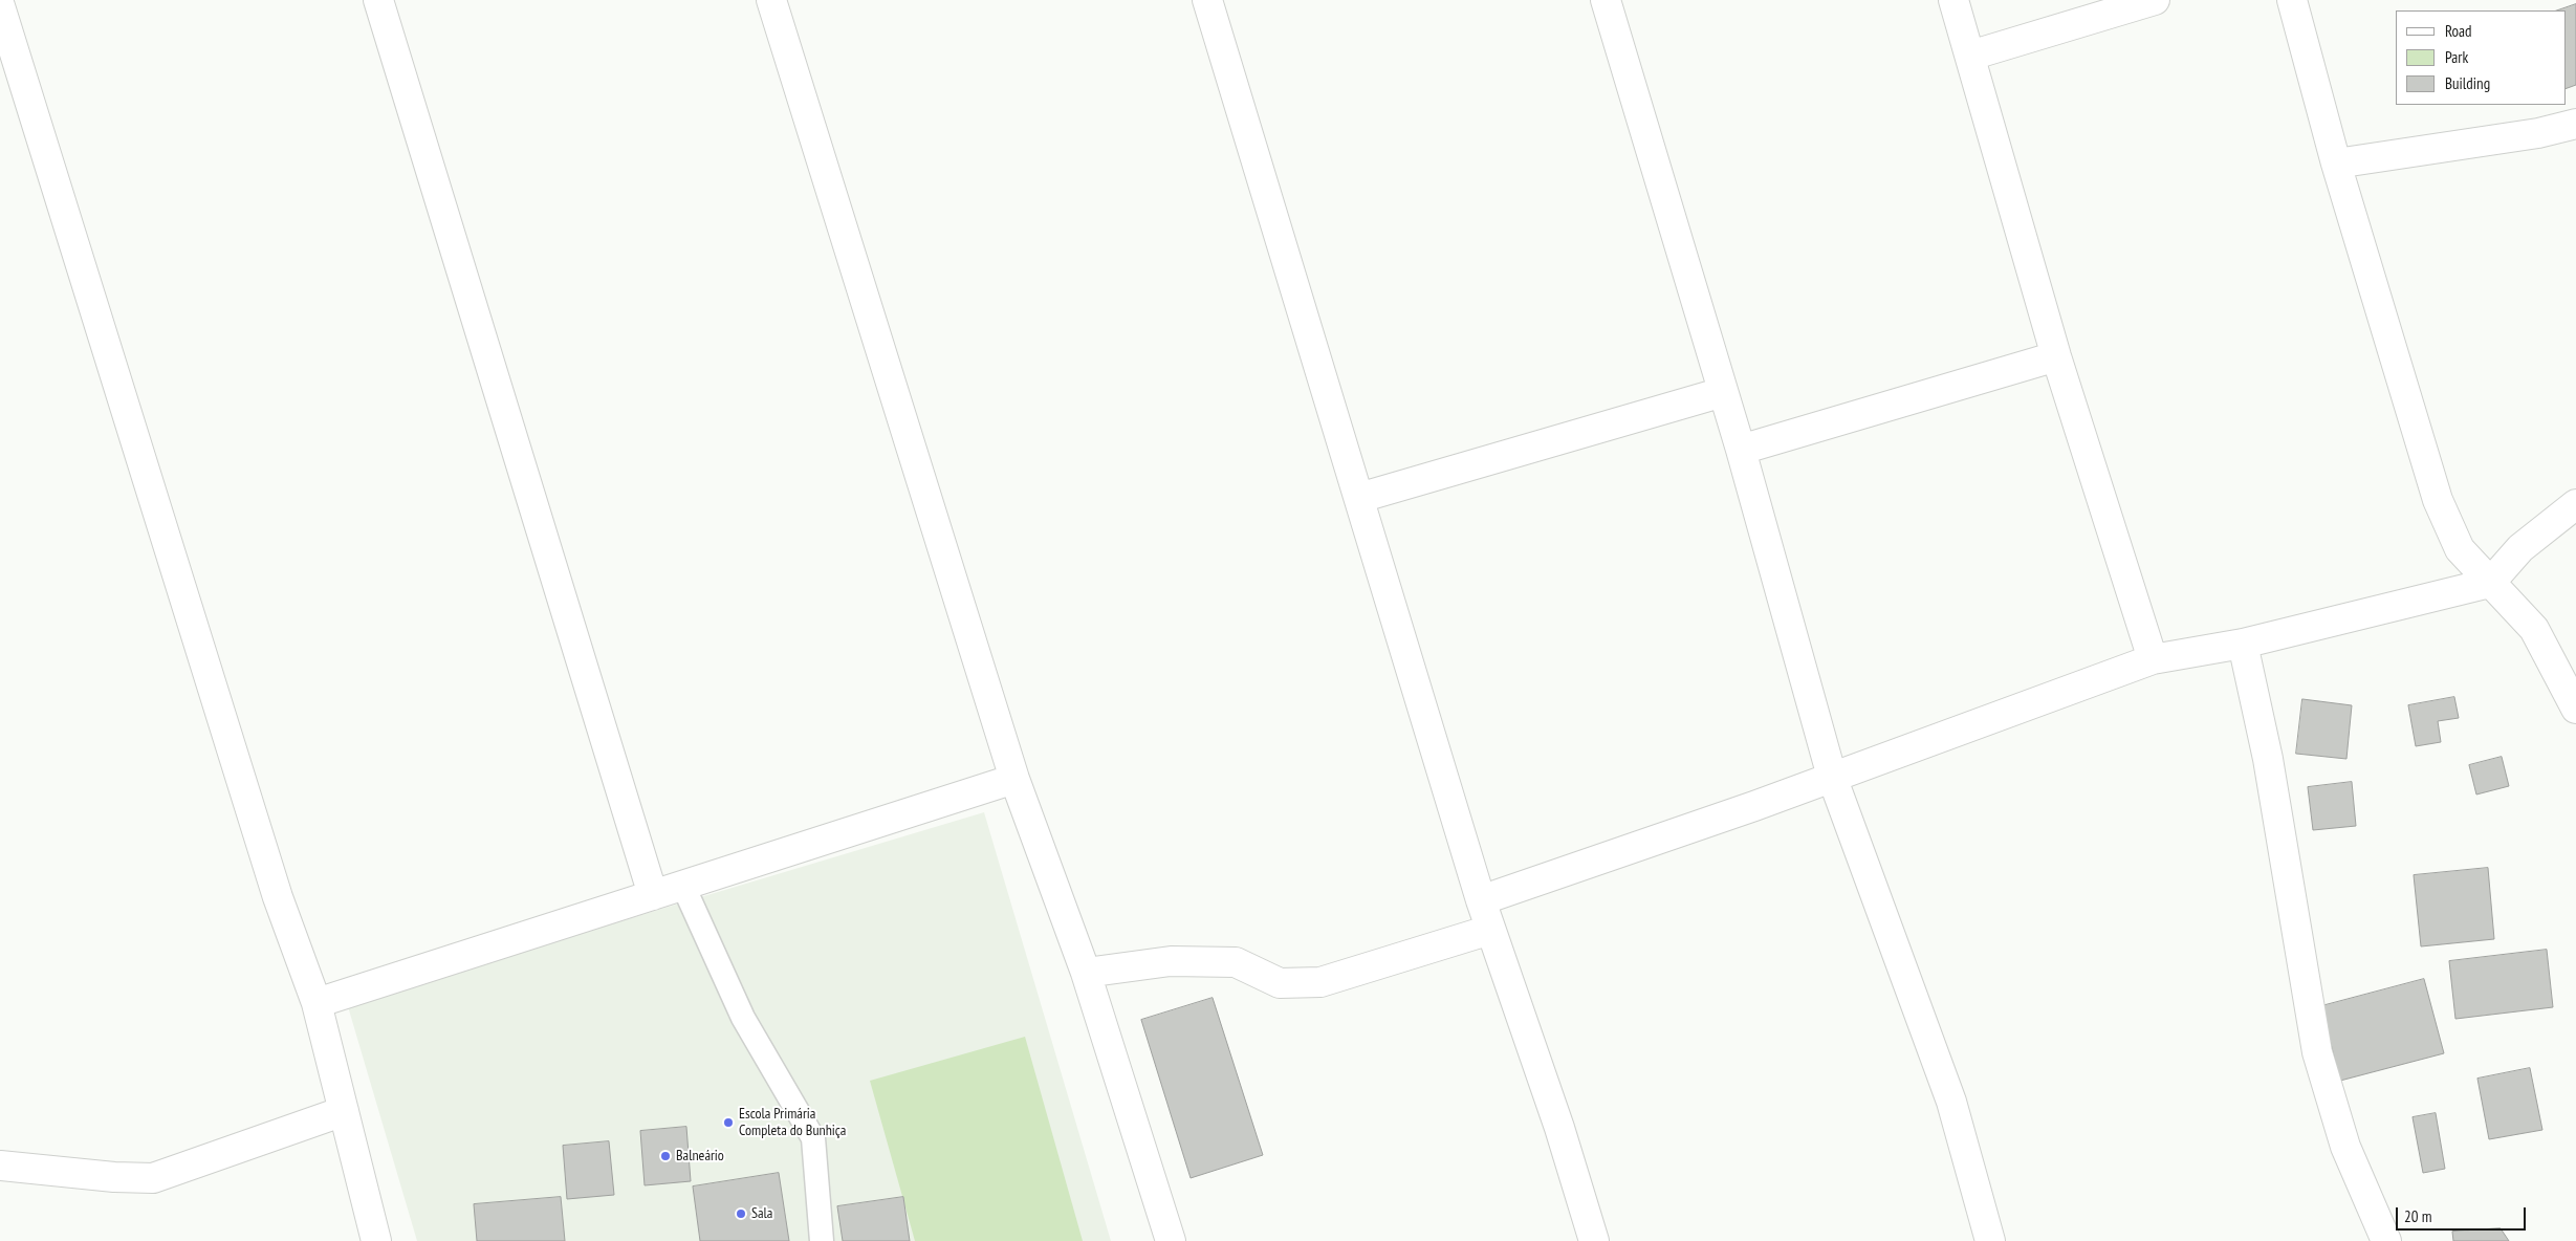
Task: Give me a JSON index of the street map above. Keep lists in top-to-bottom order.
{
  "places": ["Escola Primária Completa do Bunhiça", "Balneário", "Sala"],
  "legend": ["Road", "Park", "Building"],
  "scale_bar": "20 m"
}
